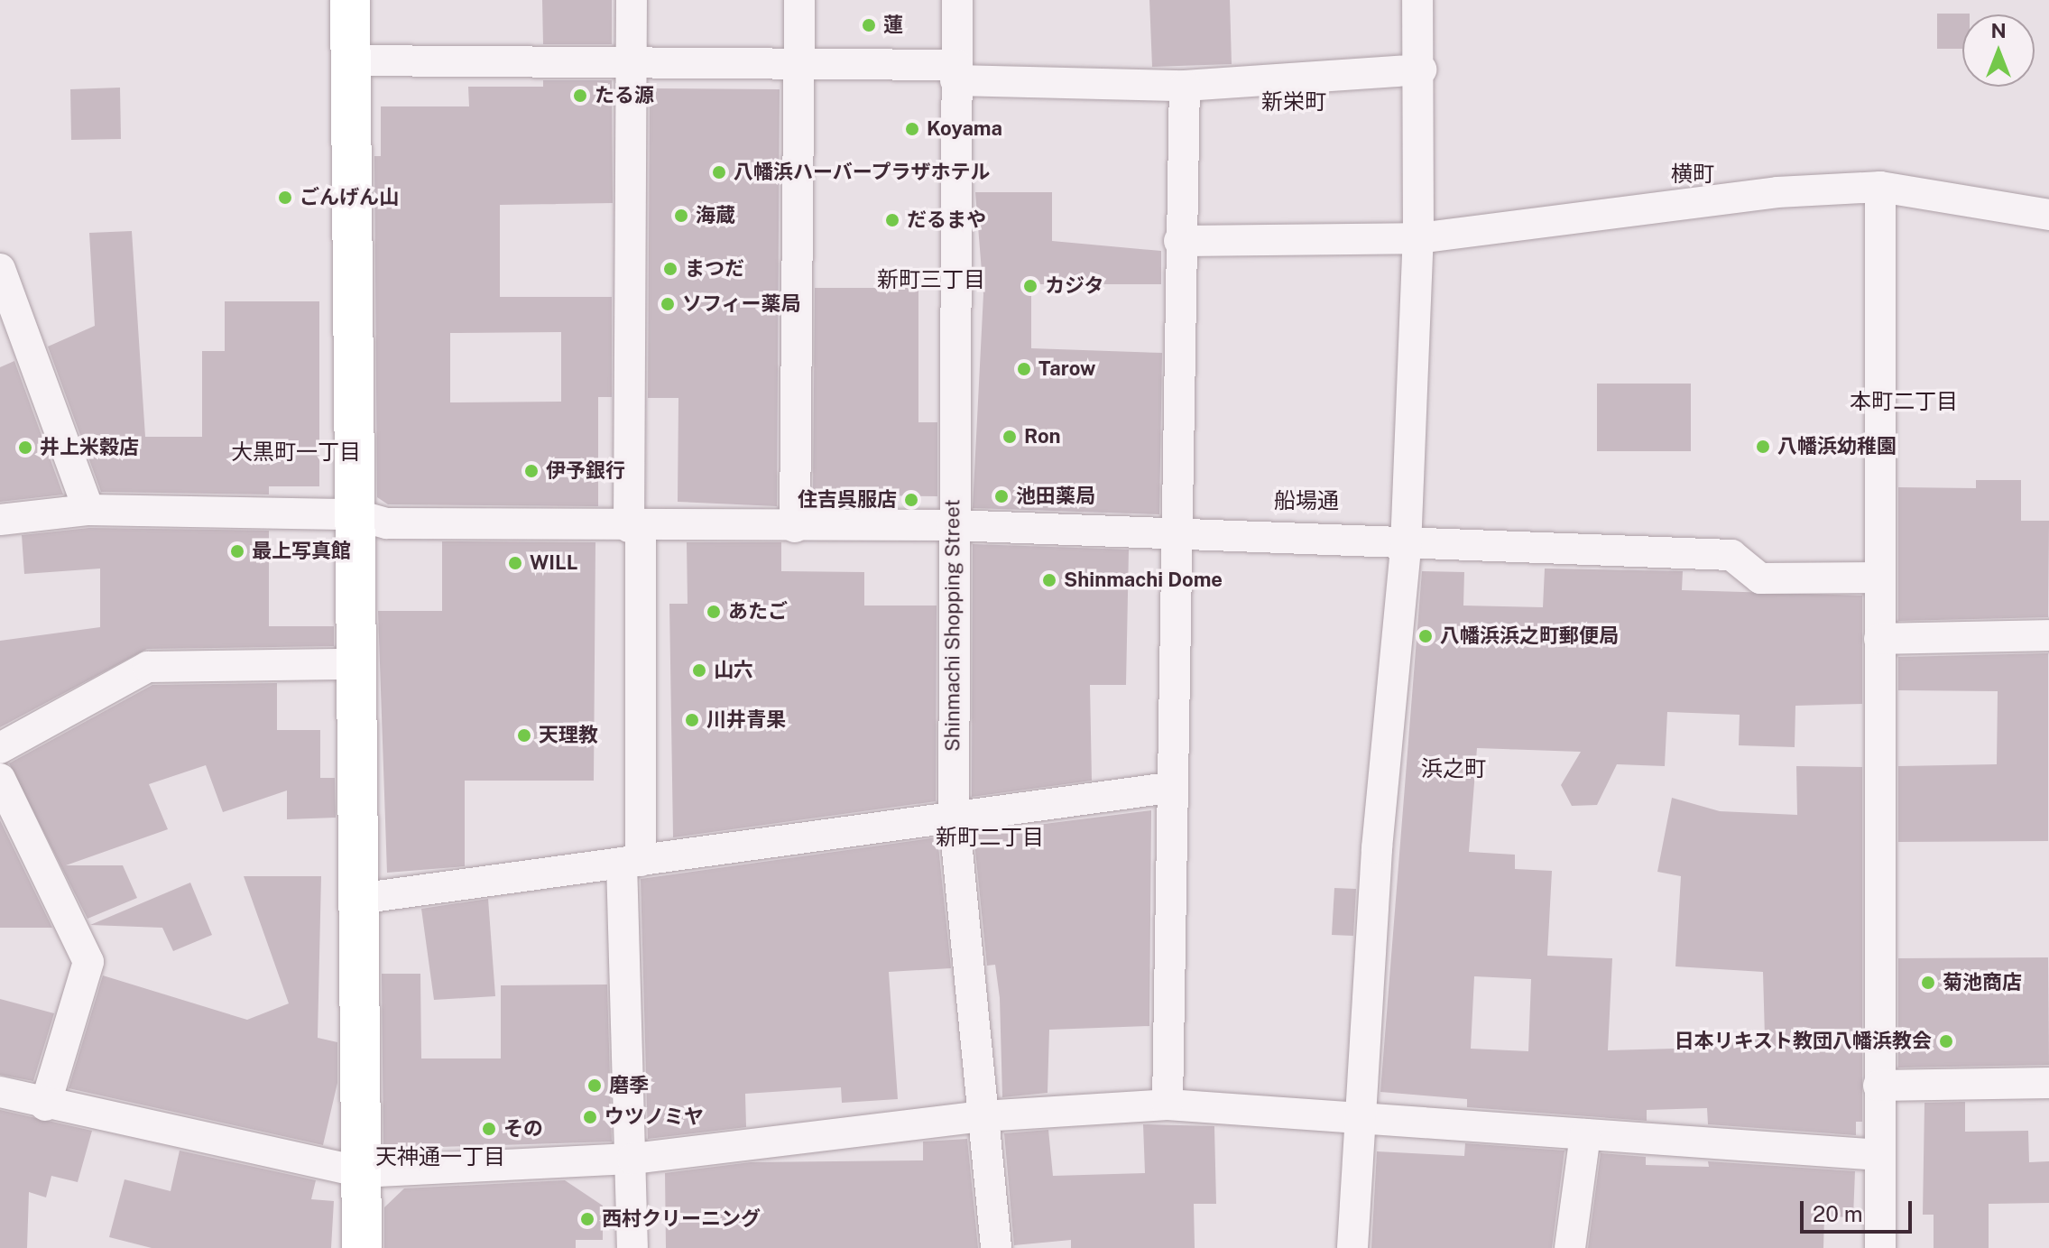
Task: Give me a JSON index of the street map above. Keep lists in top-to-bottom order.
{
  "streets": {
    "street": ["Shinmachi Shopping Street"]
  },
  "districts": [
    "新栄町",
    "横町",
    "新町三丁目",
    "本町二丁目",
    "大黒町一丁目",
    "船場通",
    "浜之町",
    "新町二丁目",
    "天神通一丁目"
  ],
  "places": [
    "蓮",
    "たる源",
    "Koyama",
    "八幡浜ハーバープラザホテル",
    "ごんげん山",
    "海蔵",
    "だるまや",
    "まつだ",
    "カジタ",
    "ソフィー薬局",
    "Tarow",
    "Ron",
    "八幡浜幼稚園",
    "井上米穀店",
    "伊予銀行",
    "池田薬局",
    "住吉呉服店",
    "最上写真館",
    "WILL",
    "Shinmachi Dome",
    "あたご",
    "八幡浜浜之町郵便局",
    "山六",
    "川井青果",
    "天理教",
    "菊池商店",
    "日本リキスト教団八幡浜教会",
    "磨季",
    "ウツノミヤ",
    "その",
    "西村クリーニング"
  ],
  "scale_bar": "20 m",
  "north": "top"
}
